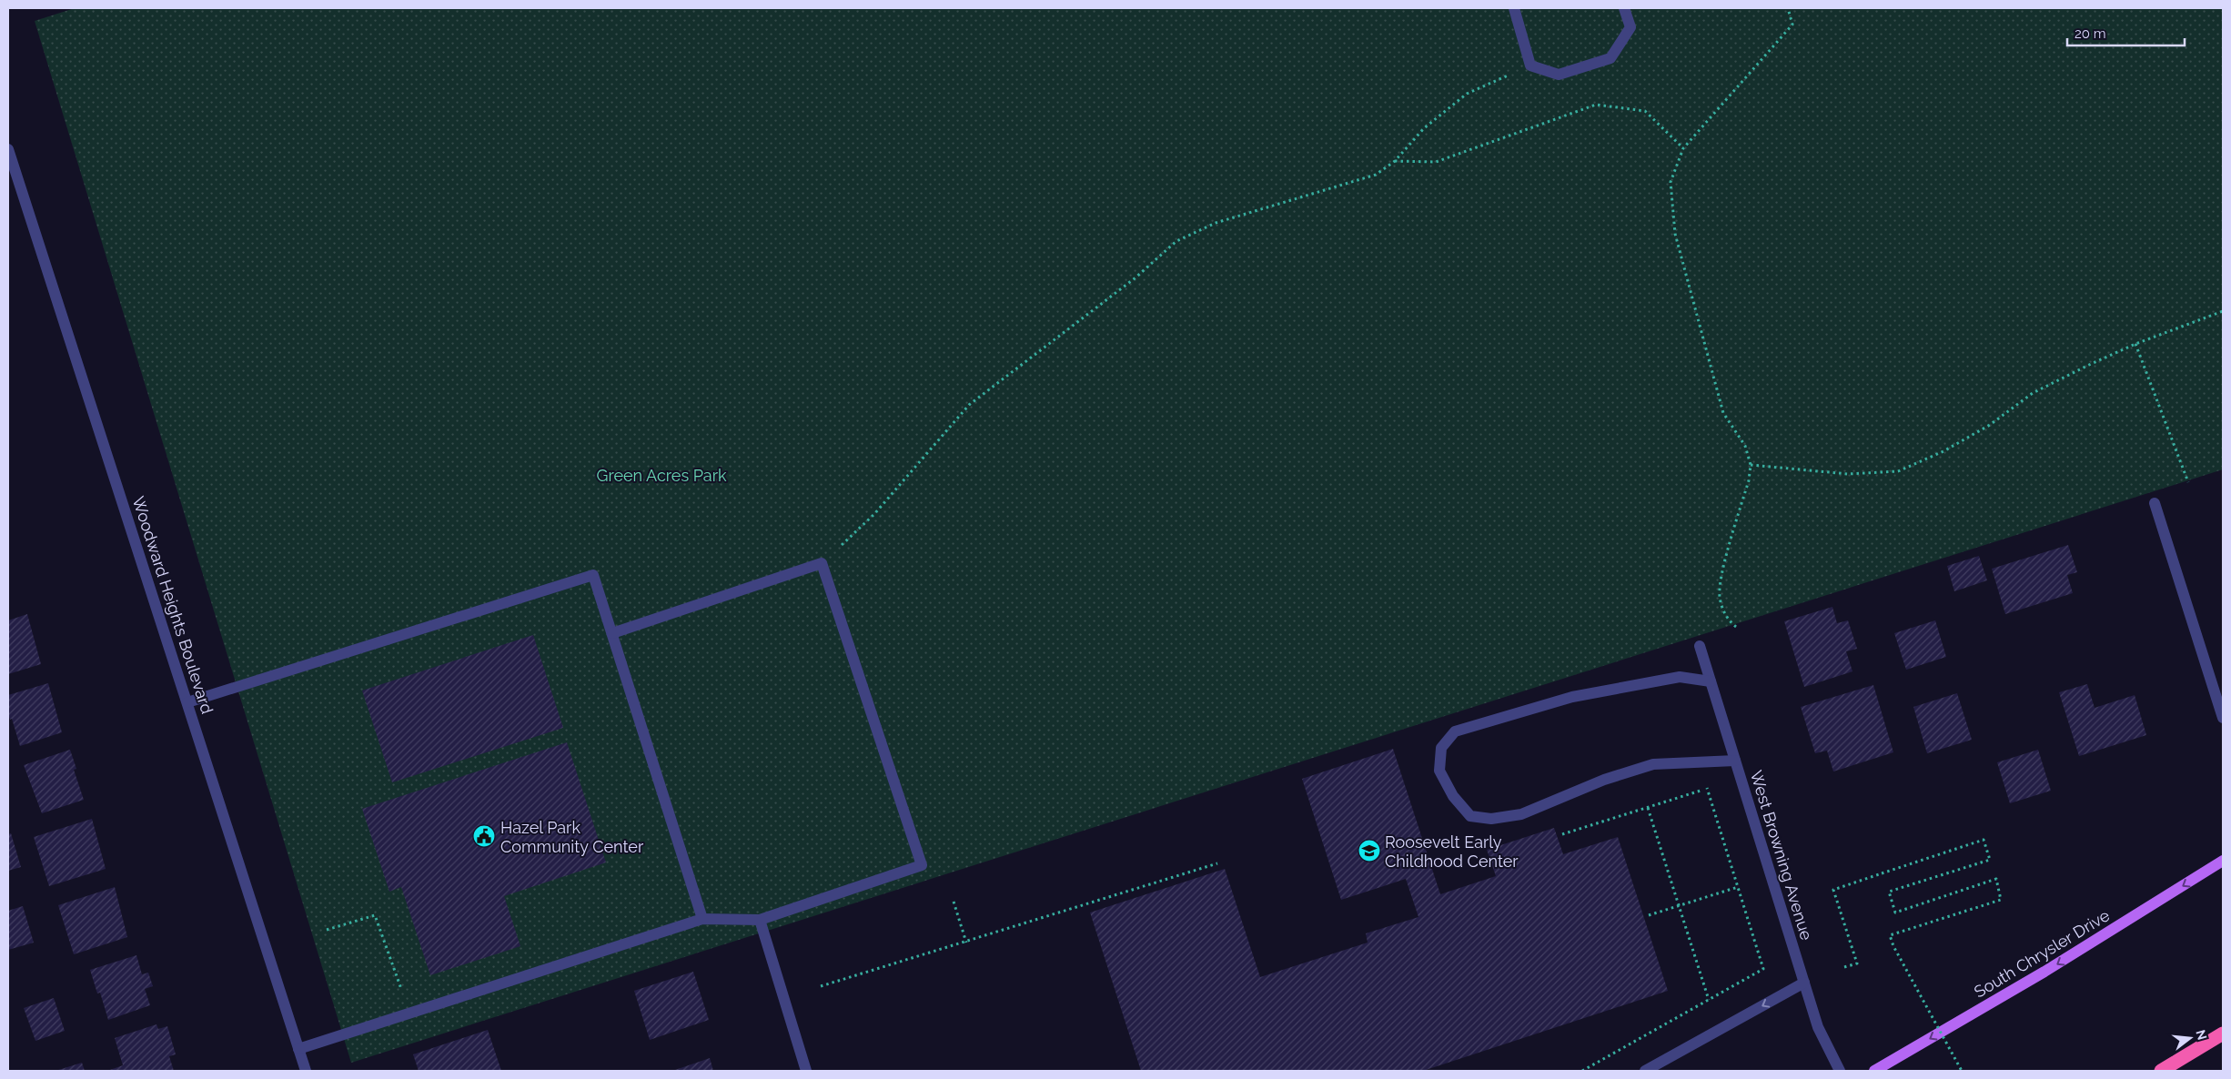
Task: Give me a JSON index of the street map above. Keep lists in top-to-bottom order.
{
  "streets": {
    "main road": ["South Chrysler Drive"],
    "street": ["Woodward Heights Boulevard", "West Browning Avenue"]
  },
  "one_way": ["South Chrysler Drive"],
  "parks": ["Green Acres Park"],
  "places": {
    "public building": ["Hazel Park Community Center"],
    "school or university": ["Roosevelt Early Childhood Center"]
  },
  "scale_bar": "20 m",
  "north": "right"
}
